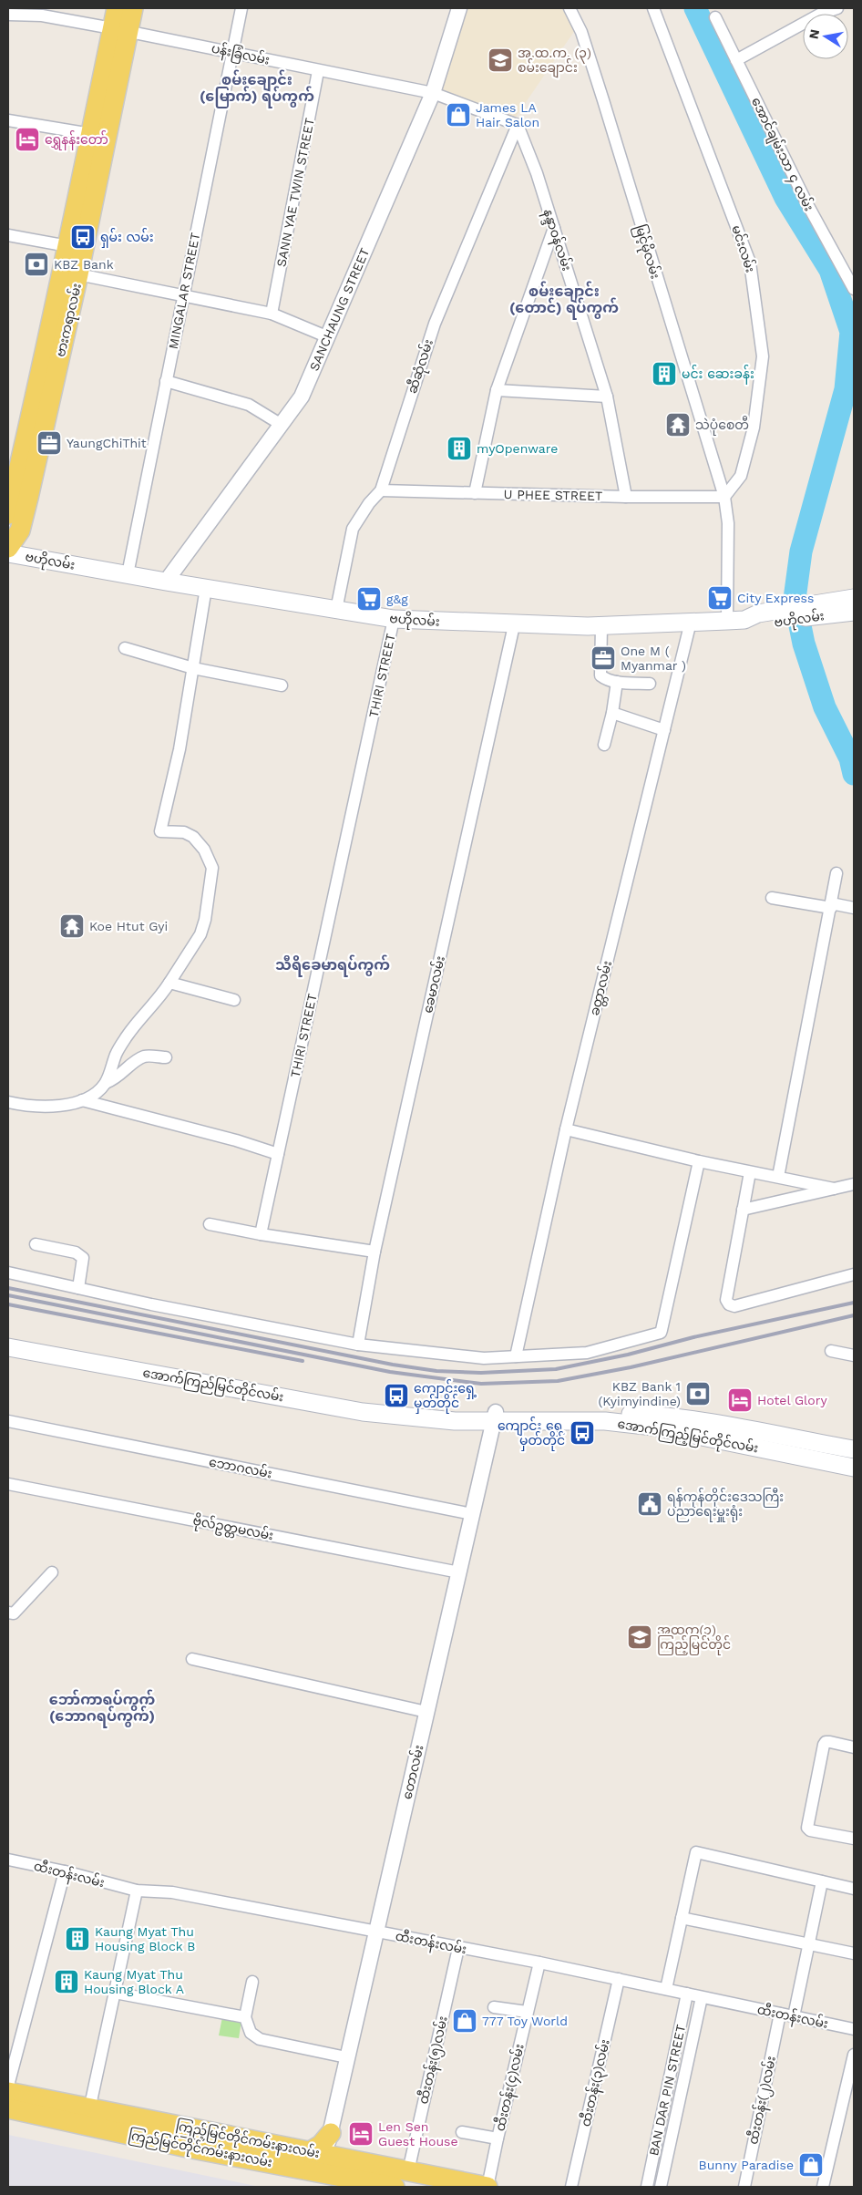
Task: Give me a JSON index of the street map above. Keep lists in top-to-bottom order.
{
  "streets": {
    "main road": [
      "ဗားကရာလမ်း",
      "ဗဟိုလမ်း",
      "အောက်ကြည်မြင်တိုင်လမ်း",
      "အောက်ကြည့်မြင်တိုင်လမ်း",
      "ကြည့်မြင်တိုင်ကမ်းနားလမ်း",
      "ကြည်မြင်တိုင်ကမ်းနားလမ်း"
    ],
    "street": [
      "ပန်းခြံလမ်း",
      "အောင်ချမ်းသာ ၄ လမ်း",
      "SANN YAE TWIN STREET",
      "နန္ဒာ၀န်လမ်း",
      "မင်းလမ်း",
      "မြင့်မိုလမ်း",
      "MINGALAR STREET",
      "SANCHAUNG STREET",
      "ဆီဆုံလမ်း",
      "U PHEE STREET",
      "THIRI STREET",
      "ခေမာလမ်း",
      "ခတ္တာလမ်း",
      "ဘောဂလမ်း",
      "ဗိုလ်ဥတ္တမလမ်း",
      "တောလမ်း",
      "ထီးတန်းလမ်း",
      "ထီးတန်း(၅)လမ်း",
      "ထီးတန်း(၃)လမ်း",
      "ထီးတန်း(၄)လမ်း",
      "BAN DAR PIN STREET",
      "ထီးတန်း(၂)လမ်း"
    ]
  },
  "crossings": [
    ["ပန်းခြံလမ်း", "SANN YAE TWIN STREET"],
    ["ပန်းခြံလမ်း", "MINGALAR STREET"],
    ["ပန်းခြံလမ်း", "SANCHAUNG STREET"],
    ["ပန်းခြံလမ်း", "ဗားကရာလမ်း"],
    ["နန္ဒာ၀န်လမ်း", "ဆီဆုံလမ်း"],
    ["နန္ဒာ၀န်လမ်း", "U PHEE STREET"],
    ["မင်းလမ်း", "မြင့်မိုလမ်း"],
    ["မင်းလမ်း", "U PHEE STREET"],
    ["မြင့်မိုလမ်း", "U PHEE STREET"],
    ["မြင့်မိုလမ်း", "ဗဟိုလမ်း"],
    ["MINGALAR STREET", "ဗဟိုလမ်း"],
    ["SANCHAUNG STREET", "ဗဟိုလမ်း"],
    ["ဆီဆုံလမ်း", "U PHEE STREET"],
    ["ဆီဆုံလမ်း", "ဗဟိုလမ်း"],
    ["ဗဟိုလမ်း", "THIRI STREET"],
    ["ဗဟိုလမ်း", "ခေမာလမ်း"],
    ["ဗဟိုလမ်း", "ခတ္တာလမ်း"],
    ["အောက်ကြည်မြင်တိုင်လမ်း", "အောက်ကြည့်မြင်တိုင်လမ်း"],
    ["အောက်ကြည်မြင်တိုင်လမ်း", "တောလမ်း"],
    ["အောက်ကြည့်မြင်တိုင်လမ်း", "တောလမ်း"],
    ["ဘောဂလမ်း", "တောလမ်း"],
    ["ဗိုလ်ဥတ္တမလမ်း", "တောလမ်း"],
    ["တောလမ်း", "ထီးတန်းလမ်း"],
    ["ထီးတန်းလမ်း", "ထီးတန်း(၅)လမ်း"],
    ["ထီးတန်းလမ်း", "ထီးတန်း(၃)လမ်း"],
    ["ထီးတန်းလမ်း", "ထီးတန်း(၄)လမ်း"],
    ["ထီးတန်းလမ်း", "BAN DAR PIN STREET"],
    ["ထီးတန်းလမ်း", "ထီးတန်း(၂)လမ်း"],
    ["ထီးတန်း(၅)လမ်း", "ကြည့်မြင်တိုင်ကမ်းနားလမ်း"],
    ["ထီးတန်း(၄)လမ်း", "ကြည့်မြင်တိုင်ကမ်းနားလမ်း"],
    ["ကြည့်မြင်တိုင်ကမ်းနားလမ်း", "ကြည်မြင်တိုင်ကမ်းနားလမ်း"]
  ],
  "districts": [
    "စမ်းချောင်း (မြောက်) ရပ်ကွက်",
    "စမ်းချောင်း (တောင်) ရပ်ကွက်",
    "သီရိခေမာရပ်ကွက်",
    "ဘော်ကာရပ်ကွက် (ဘောဂရပ်ကွက်)"
  ],
  "places": {
    "school or university": ["အ.ထ.က. (၃) စမ်းချောင်း", "အထက(၃) ကြည့်မြင်တိုင်"],
    "shop": ["James LA Hair Salon", "777 Toy World", "Bunny Paradise"],
    "hotel": ["ရွှေနန်းတော်", "Hotel Glory", "Len Sen Guest House"],
    "bus stop": ["ရှမ်း လမ်း", "ကျောင်းရှေ့ မှတ်တိုင်", "ကျောင်း ရှေ့ မှတ်တိုင်"],
    "bank": ["KBZ Bank", "KBZ Bank 1 (Kyimyindine)"],
    "building": [
      "မင်း ဆေးခန်း",
      "myOpenware",
      "Kaung Myat Thu Housing Block B",
      "Kaung Myat Thu Housing Block A"
    ],
    "temple": ["သဲပုံစေတီ", "Koe Htut Gyi"],
    "office": ["YaungChiThit", "One M ( Myanmar )"],
    "supermarket": ["City Express", "g&g"],
    "public building": ["ရန်ကုန်တိုင်းဒေသကြီး ပညာရေးမှူးရုံး"]
  },
  "north": "left"
}
